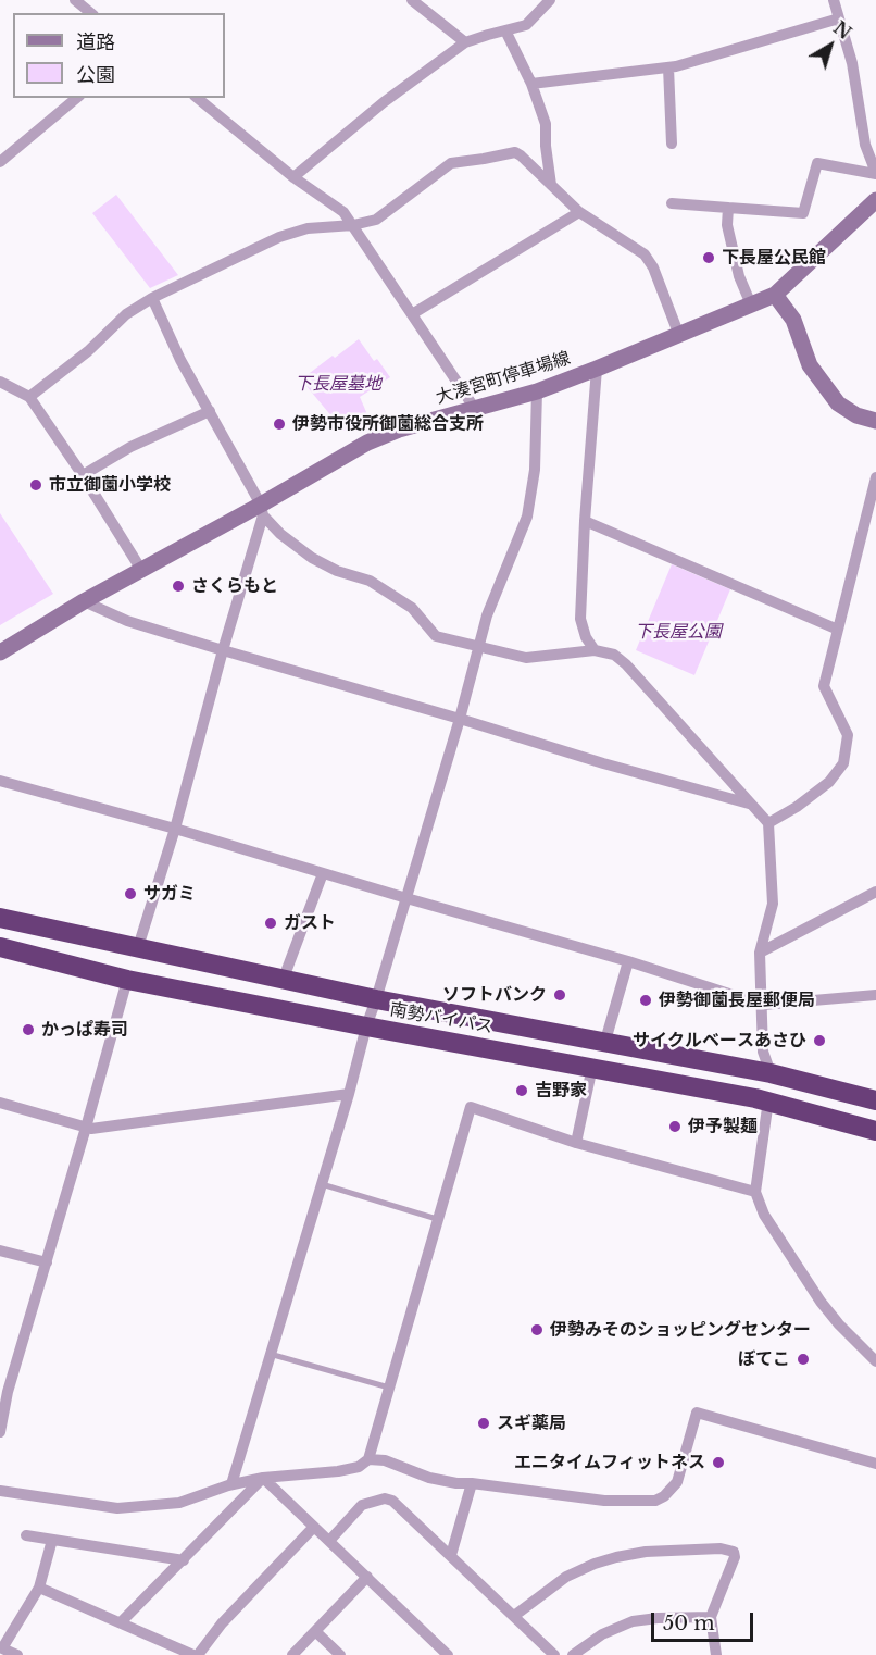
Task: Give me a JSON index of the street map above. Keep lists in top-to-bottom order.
{
  "streets": {
    "highway": ["南勢バイパス"],
    "main road": ["大湊宮町停車場線"]
  },
  "parks": ["下長屋墓地", "下長屋公園"],
  "places": [
    "下長屋公民館",
    "伊勢市役所御薗総合支所",
    "市立御薗小学校",
    "さくらもと",
    "サガミ",
    "ガスト",
    "ソフトバンク",
    "伊勢御薗長屋郵便局",
    "かっぱ寿司",
    "サイクルベースあさひ",
    "吉野家",
    "伊予製麺",
    "伊勢みそのショッピングセンター",
    "ぼてこ",
    "スギ薬局",
    "エニタイムフィットネス"
  ],
  "legend": ["道路", "公園"],
  "scale_bar": "50 m",
  "north": "top right"
}
